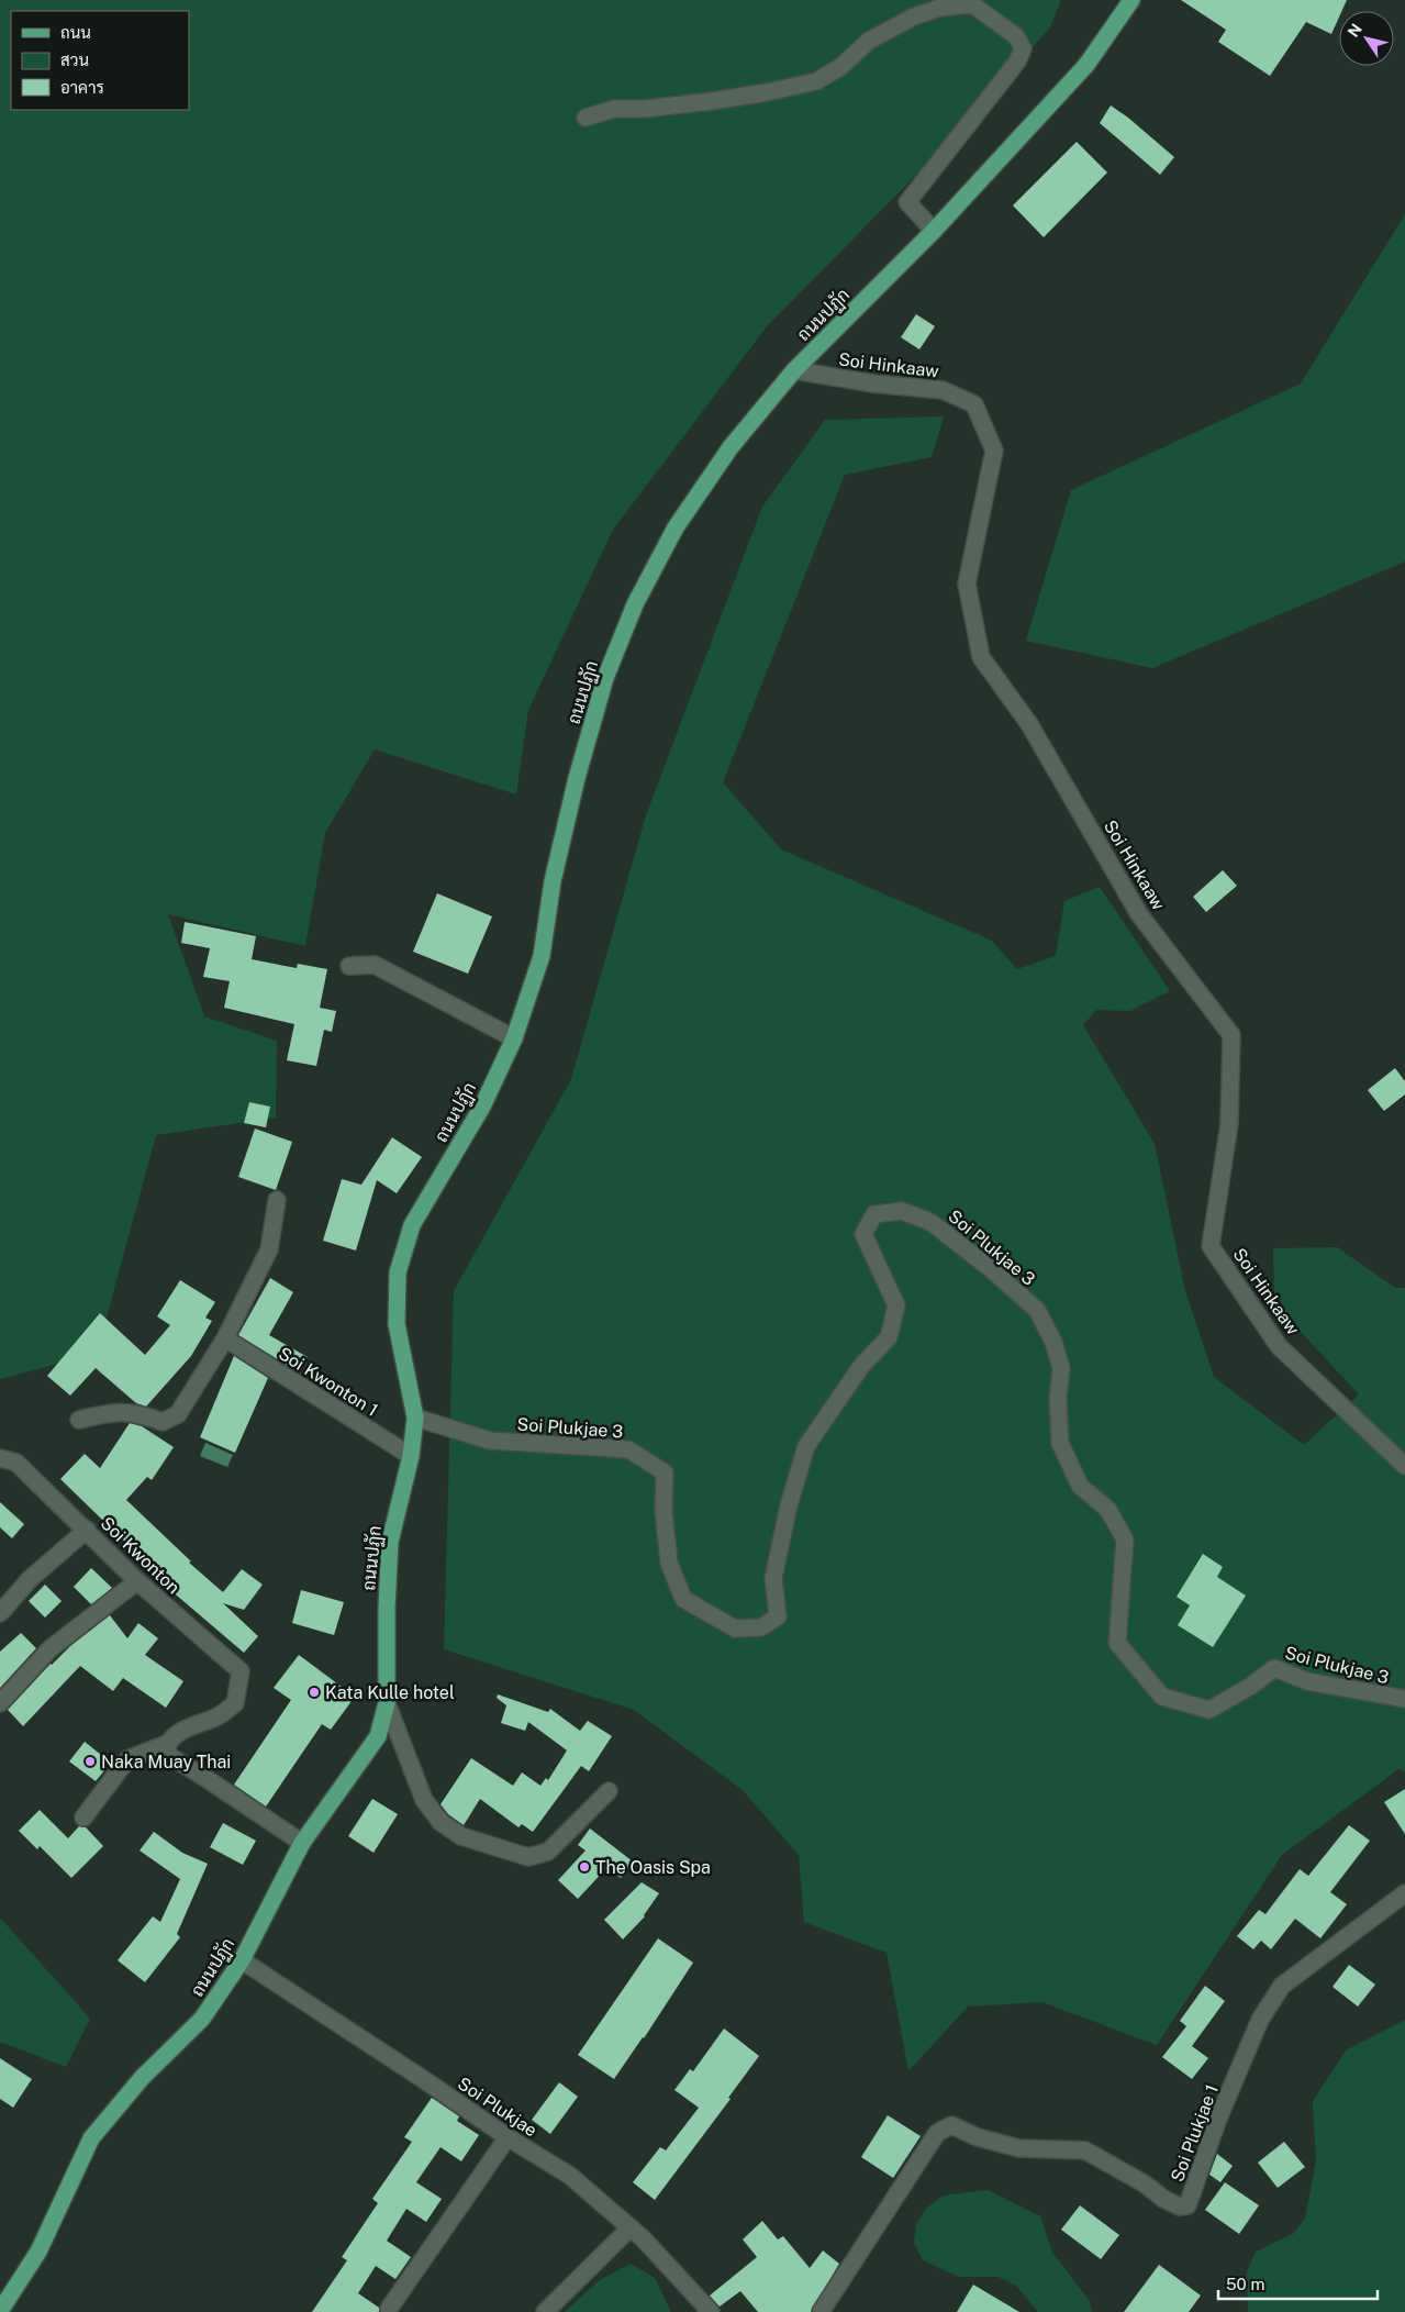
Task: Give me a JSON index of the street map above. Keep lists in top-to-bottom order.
{
  "streets": {
    "main road": ["ถนนปฏัก"],
    "street": [
      "Soi Hinkaaw",
      "Soi Plukjae 3",
      "Soi Kwonton 1",
      "Soi Kwonton",
      "Soi Plukjae",
      "Soi Plukjae 1"
    ]
  },
  "crossings": [
    ["ถนนปฏัก", "Soi Hinkaaw"],
    ["ถนนปฏัก", "Soi Plukjae 3"],
    ["ถนนปฏัก", "Soi Kwonton 1"],
    ["ถนนปฏัก", "Soi Plukjae"]
  ],
  "places": ["Kata Kulle hotel", "Naka Muay Thai", "The Oasis Spa"],
  "legend": ["ถนน", "สวน", "อาคาร"],
  "scale_bar": "50 m",
  "north": "top left"
}
